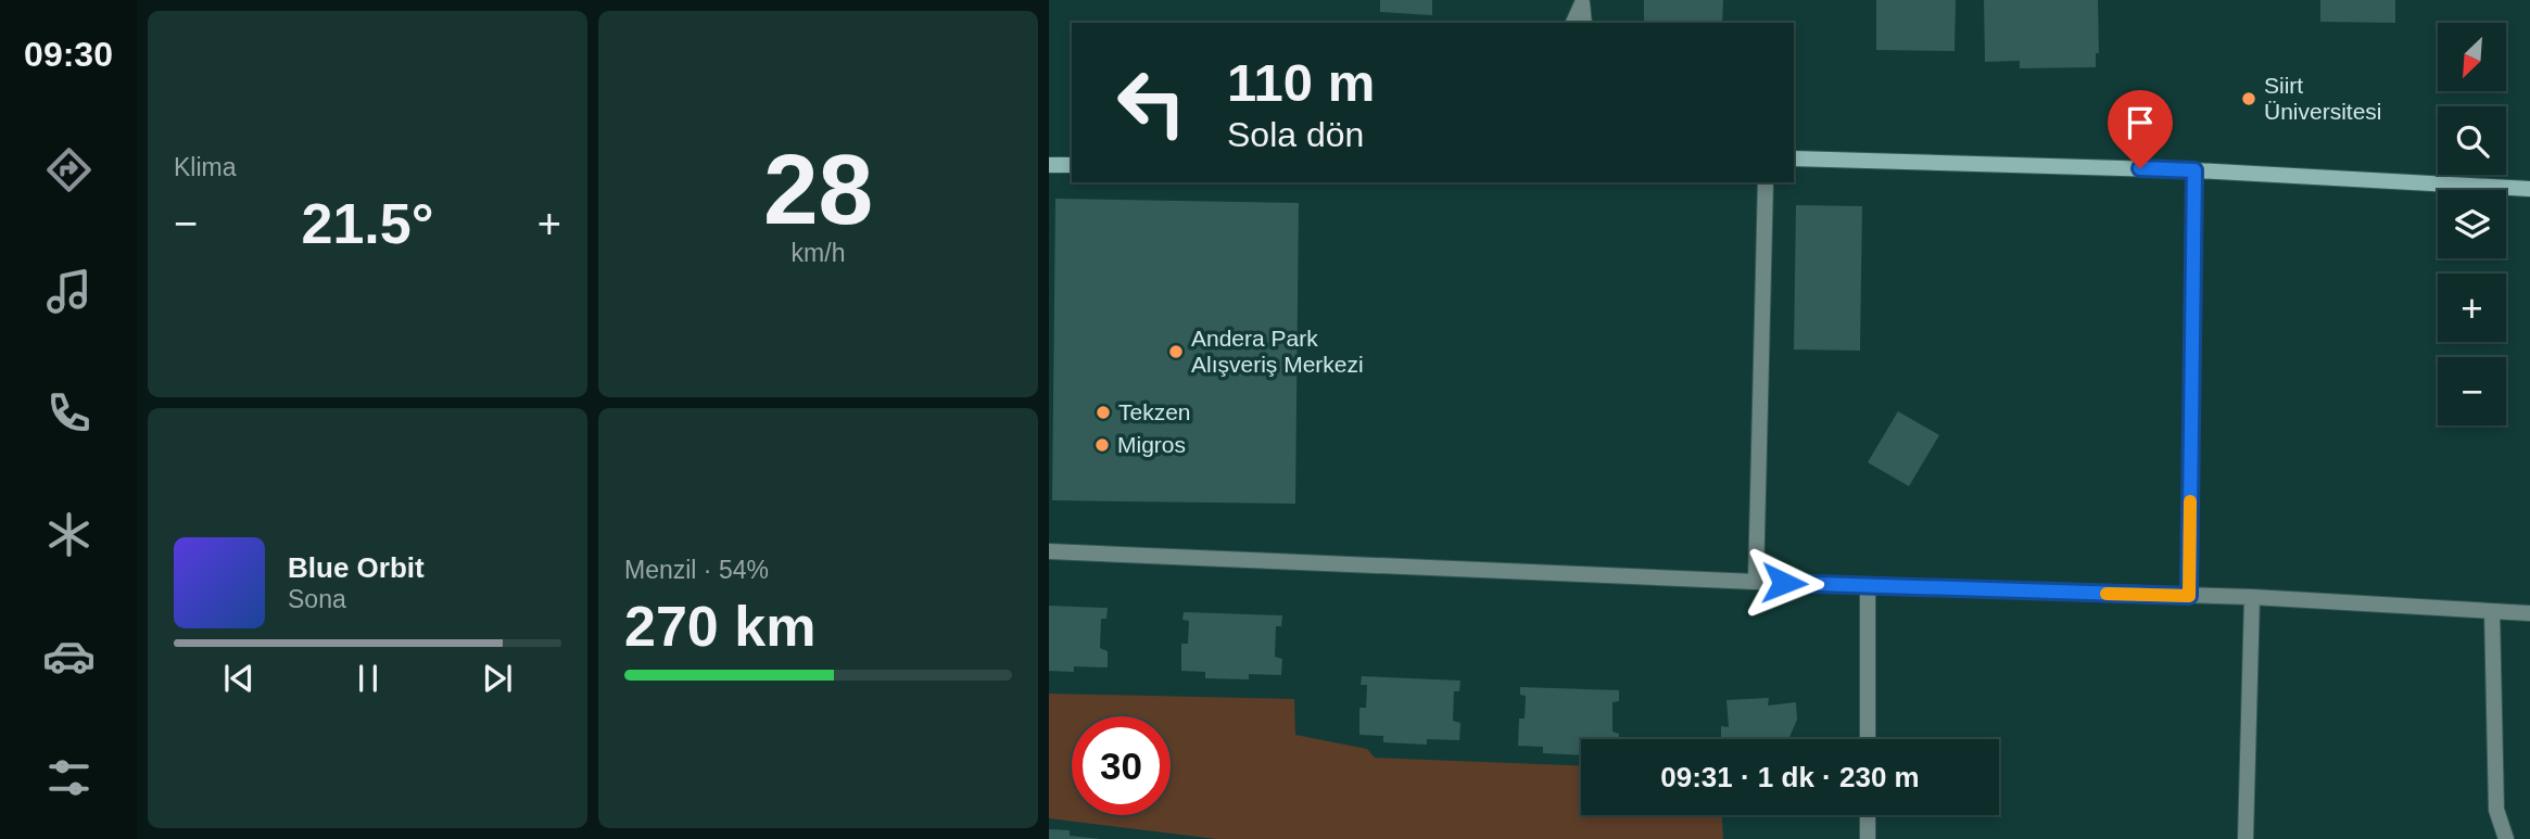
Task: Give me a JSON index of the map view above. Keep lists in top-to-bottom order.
{
  "places": [
    "Siirt Üniversitesi",
    "Andera Park Alışveriş Merkezi",
    "Tekzen",
    "Migros"
  ],
  "north": "bottom left",
  "page": {
    "tabs": "09:30",
    "tile": [
      "Klima",
      ["28", "km/h"],
      ["Menzil · 54%", "270 km"]
    ],
    "map_buttons": ["+", "−"],
    "turn": ["110 m", "Sola dön"],
    "heat": ["−", "21.5°", "+"],
    "song": ["Blue Orbit", "Sona"],
    "limit": "30",
    "trip": "09:31 · 1 dk · 230 m"
  }
}
